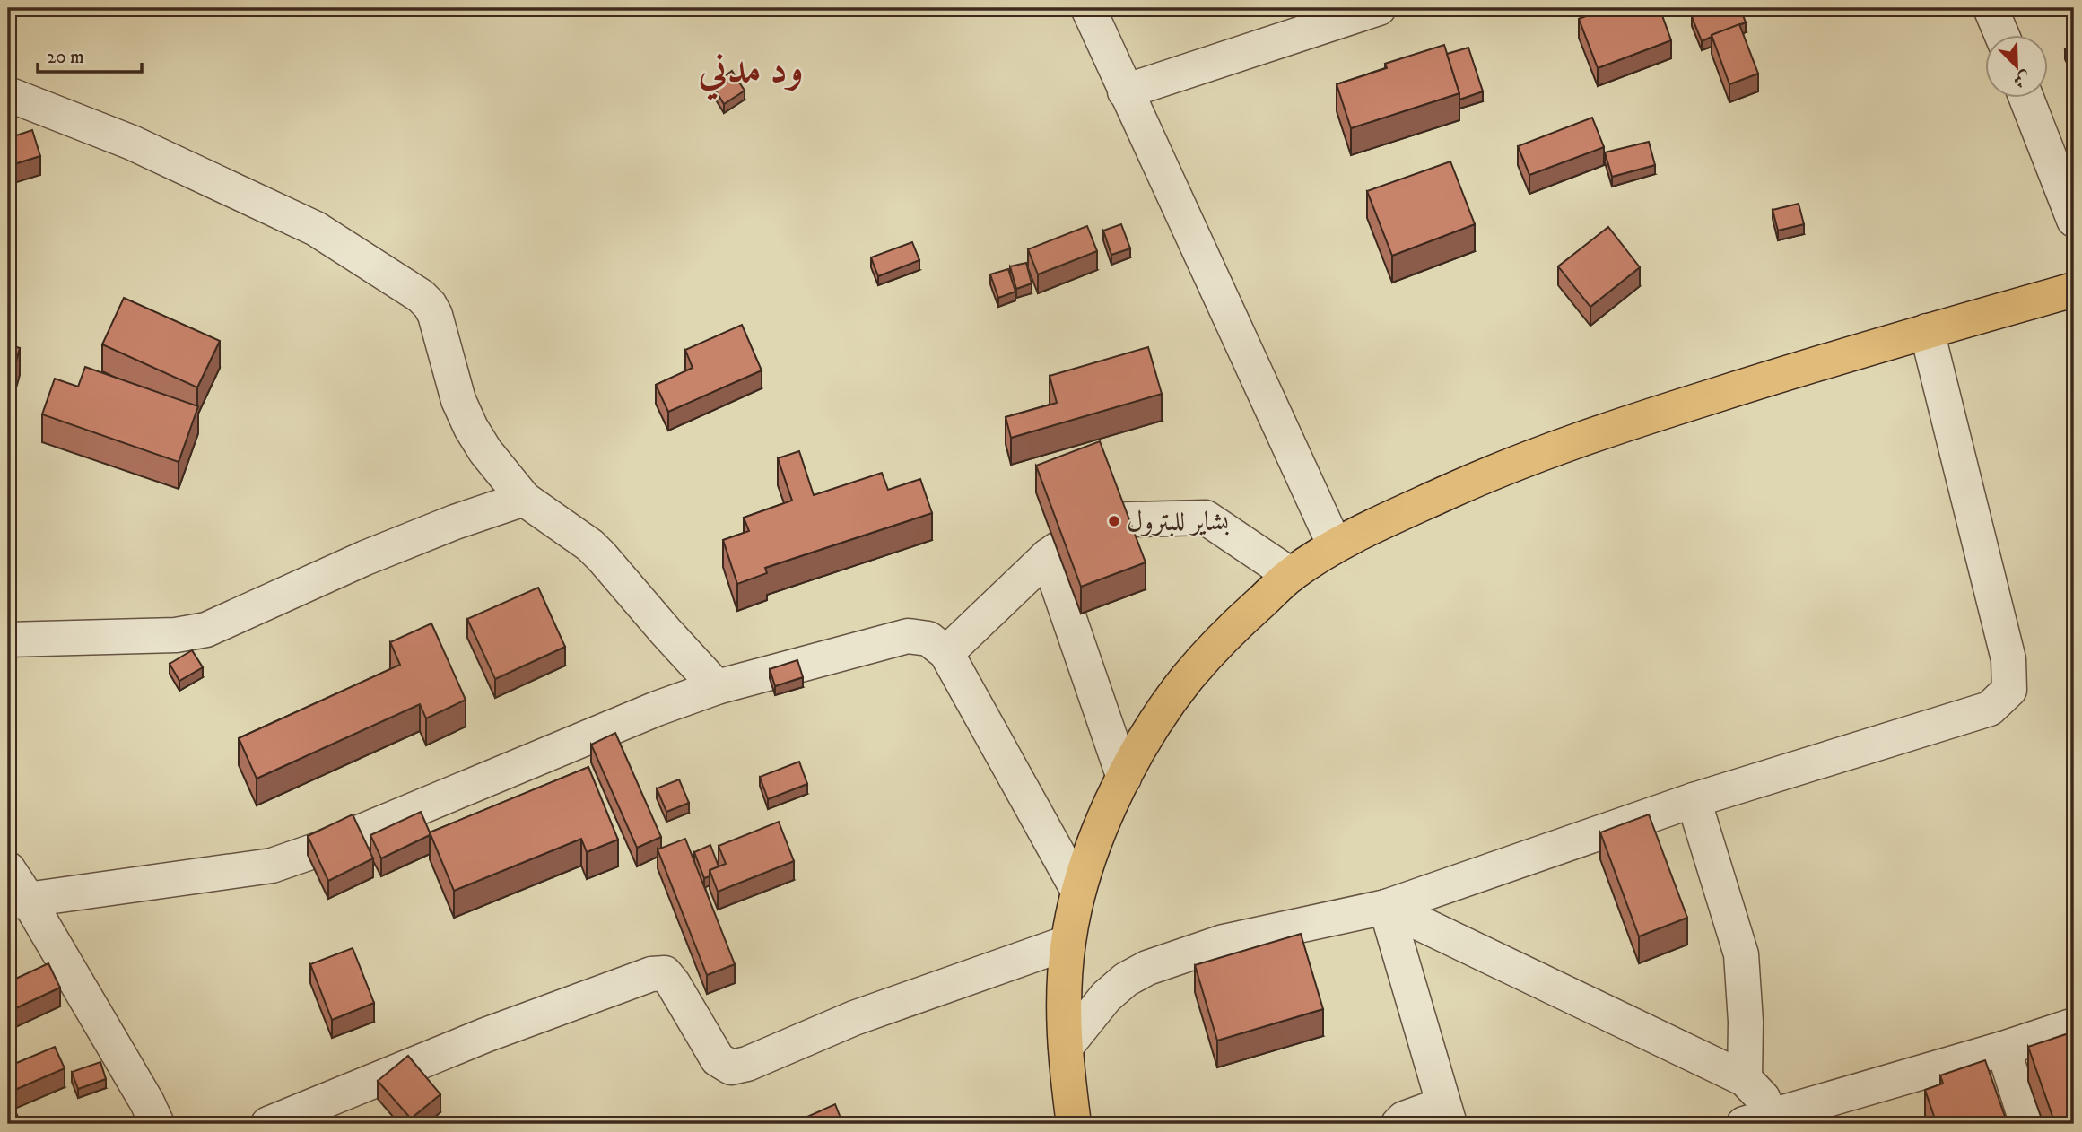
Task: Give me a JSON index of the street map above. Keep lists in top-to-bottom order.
{
  "districts": ["ود مدني"],
  "places": ["بشاير للبترول"],
  "scale_bar": "20 m",
  "north": "bottom right"
}
